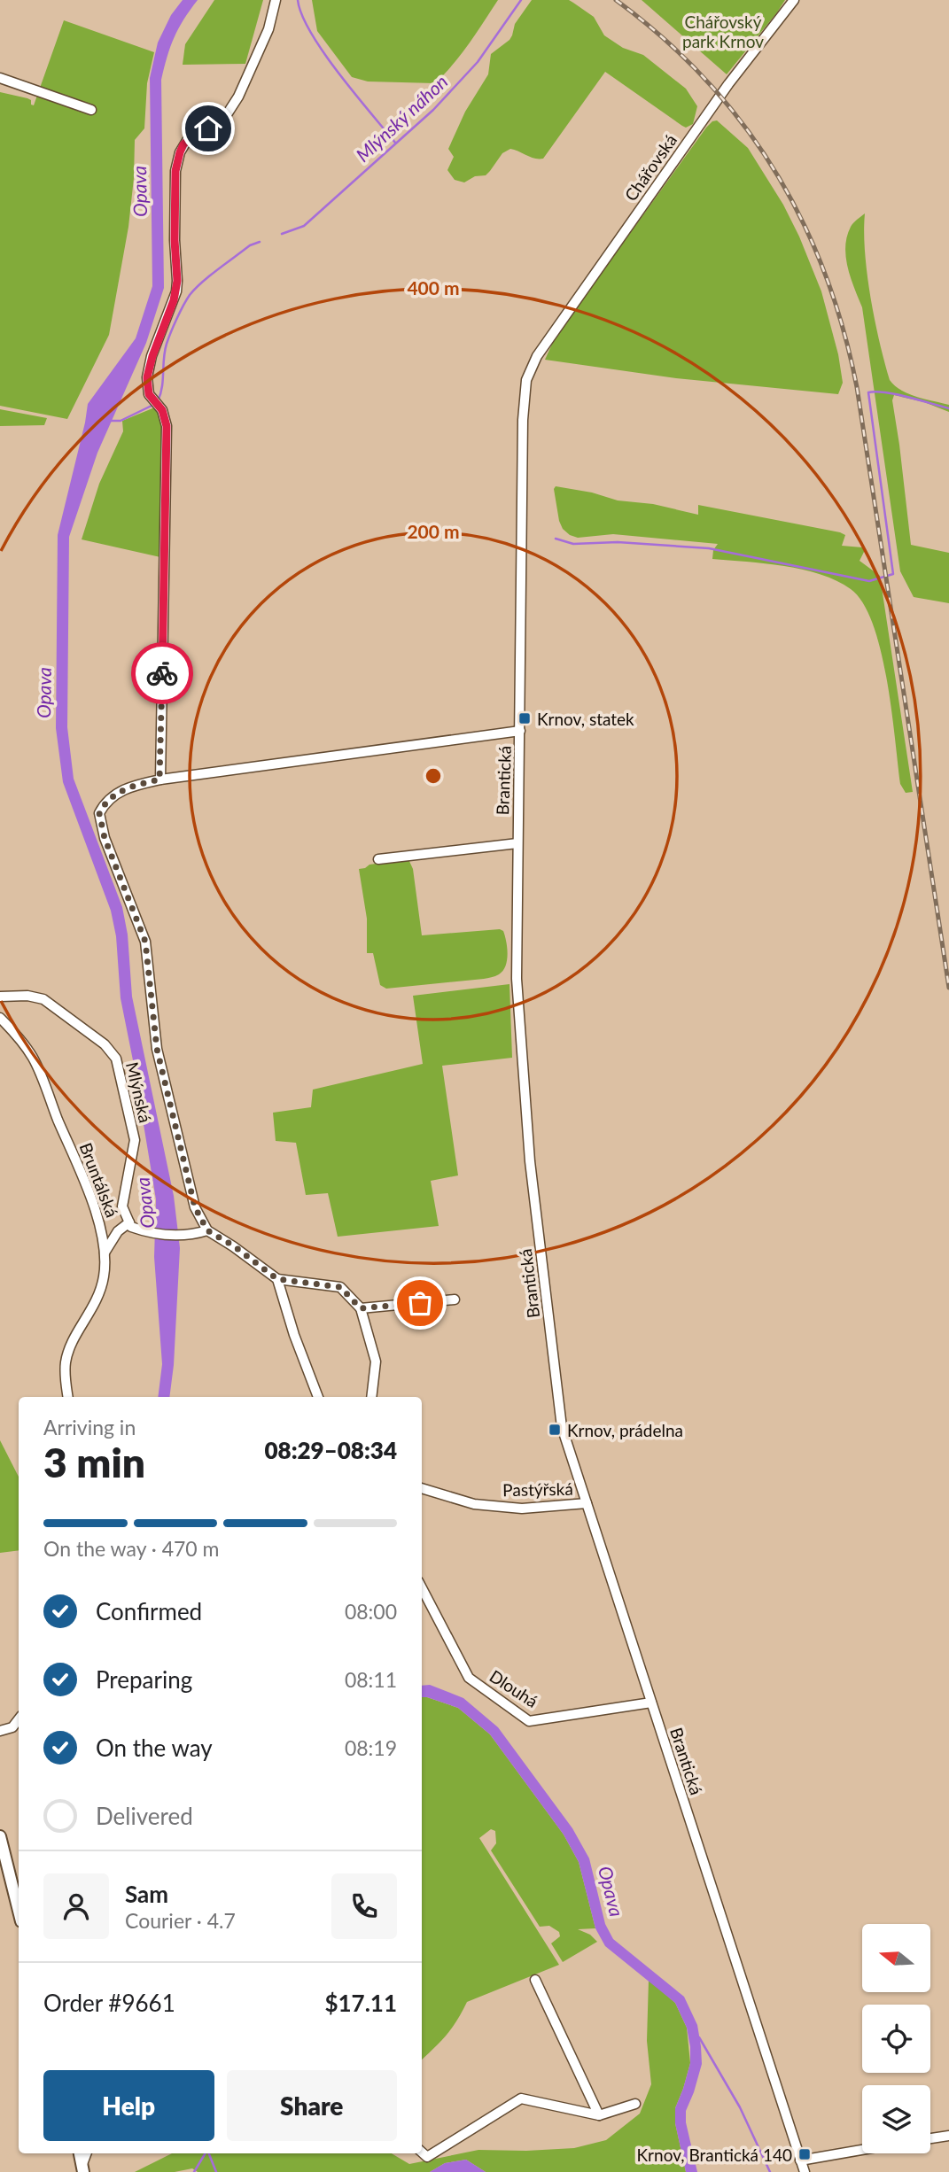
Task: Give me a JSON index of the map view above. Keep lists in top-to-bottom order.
{
  "streets": {
    "street": [
      "Chářovská",
      "Brantická",
      "Mlýnská",
      "Bruntálská",
      "Pastýřská",
      "Dlouhá"
    ]
  },
  "crossings": [
    ["Chářovská", "Brantická"],
    ["Brantická", "Pastýřská"],
    ["Brantická", "Dlouhá"]
  ],
  "water": ["Mlýnský náhon", "Opava"],
  "parks": ["Chářovský park Krnov"],
  "places": {
    "transit": ["Krnov, statek", "Krnov, prádelna", "Krnov, Brantická 140"]
  },
  "north": "left",
  "page": {
    "heading": ["3 min", "Arriving in", "08:29–08:34"],
    "panel": [
      "Sam",
      "Courier · 4.7",
      "Order #9661",
      "$17.11"
    ],
    "bar": "On the way · 470 m",
    "list": [
      ["Confirmed", "08:00"],
      ["Preparing", "08:11"],
      ["On the way", "08:19"],
      "Delivered"
    ],
    "buttons": ["Help", "Share"]
  },
  "rings": ["400 m", "200 m"]
}
